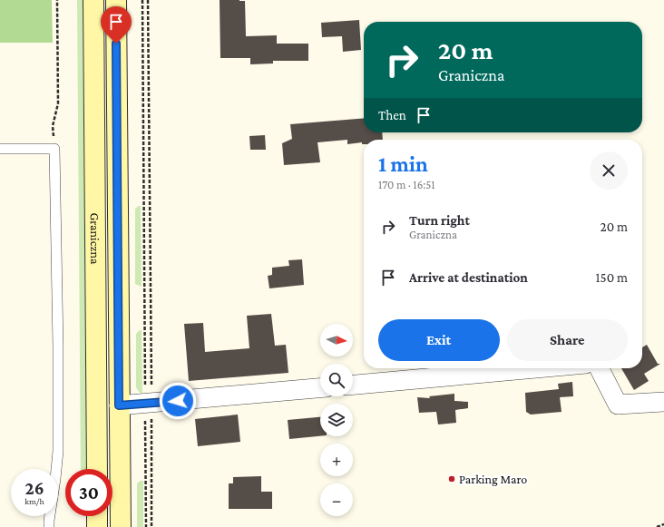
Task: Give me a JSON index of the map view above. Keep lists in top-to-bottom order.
{
  "streets": {
    "main road": ["Graniczna"]
  },
  "places": ["Parking Maro"],
  "north": "right",
  "page": {
    "turn": ["20 m", "Graniczna"],
    "then": "Then",
    "heading": ["1 min", "170 m · 16:51"],
    "list": [
      {
        "name": "Turn right",
        "note": "Graniczna",
        "value": "20 m"
      },
      {
        "name": "Arrive at destination",
        "value": "150 m"
      }
    ],
    "buttons": ["Exit", "Share"],
    "map_buttons": ["+", "−"],
    "speed": "26 km/h",
    "limit": "30"
  }
}
